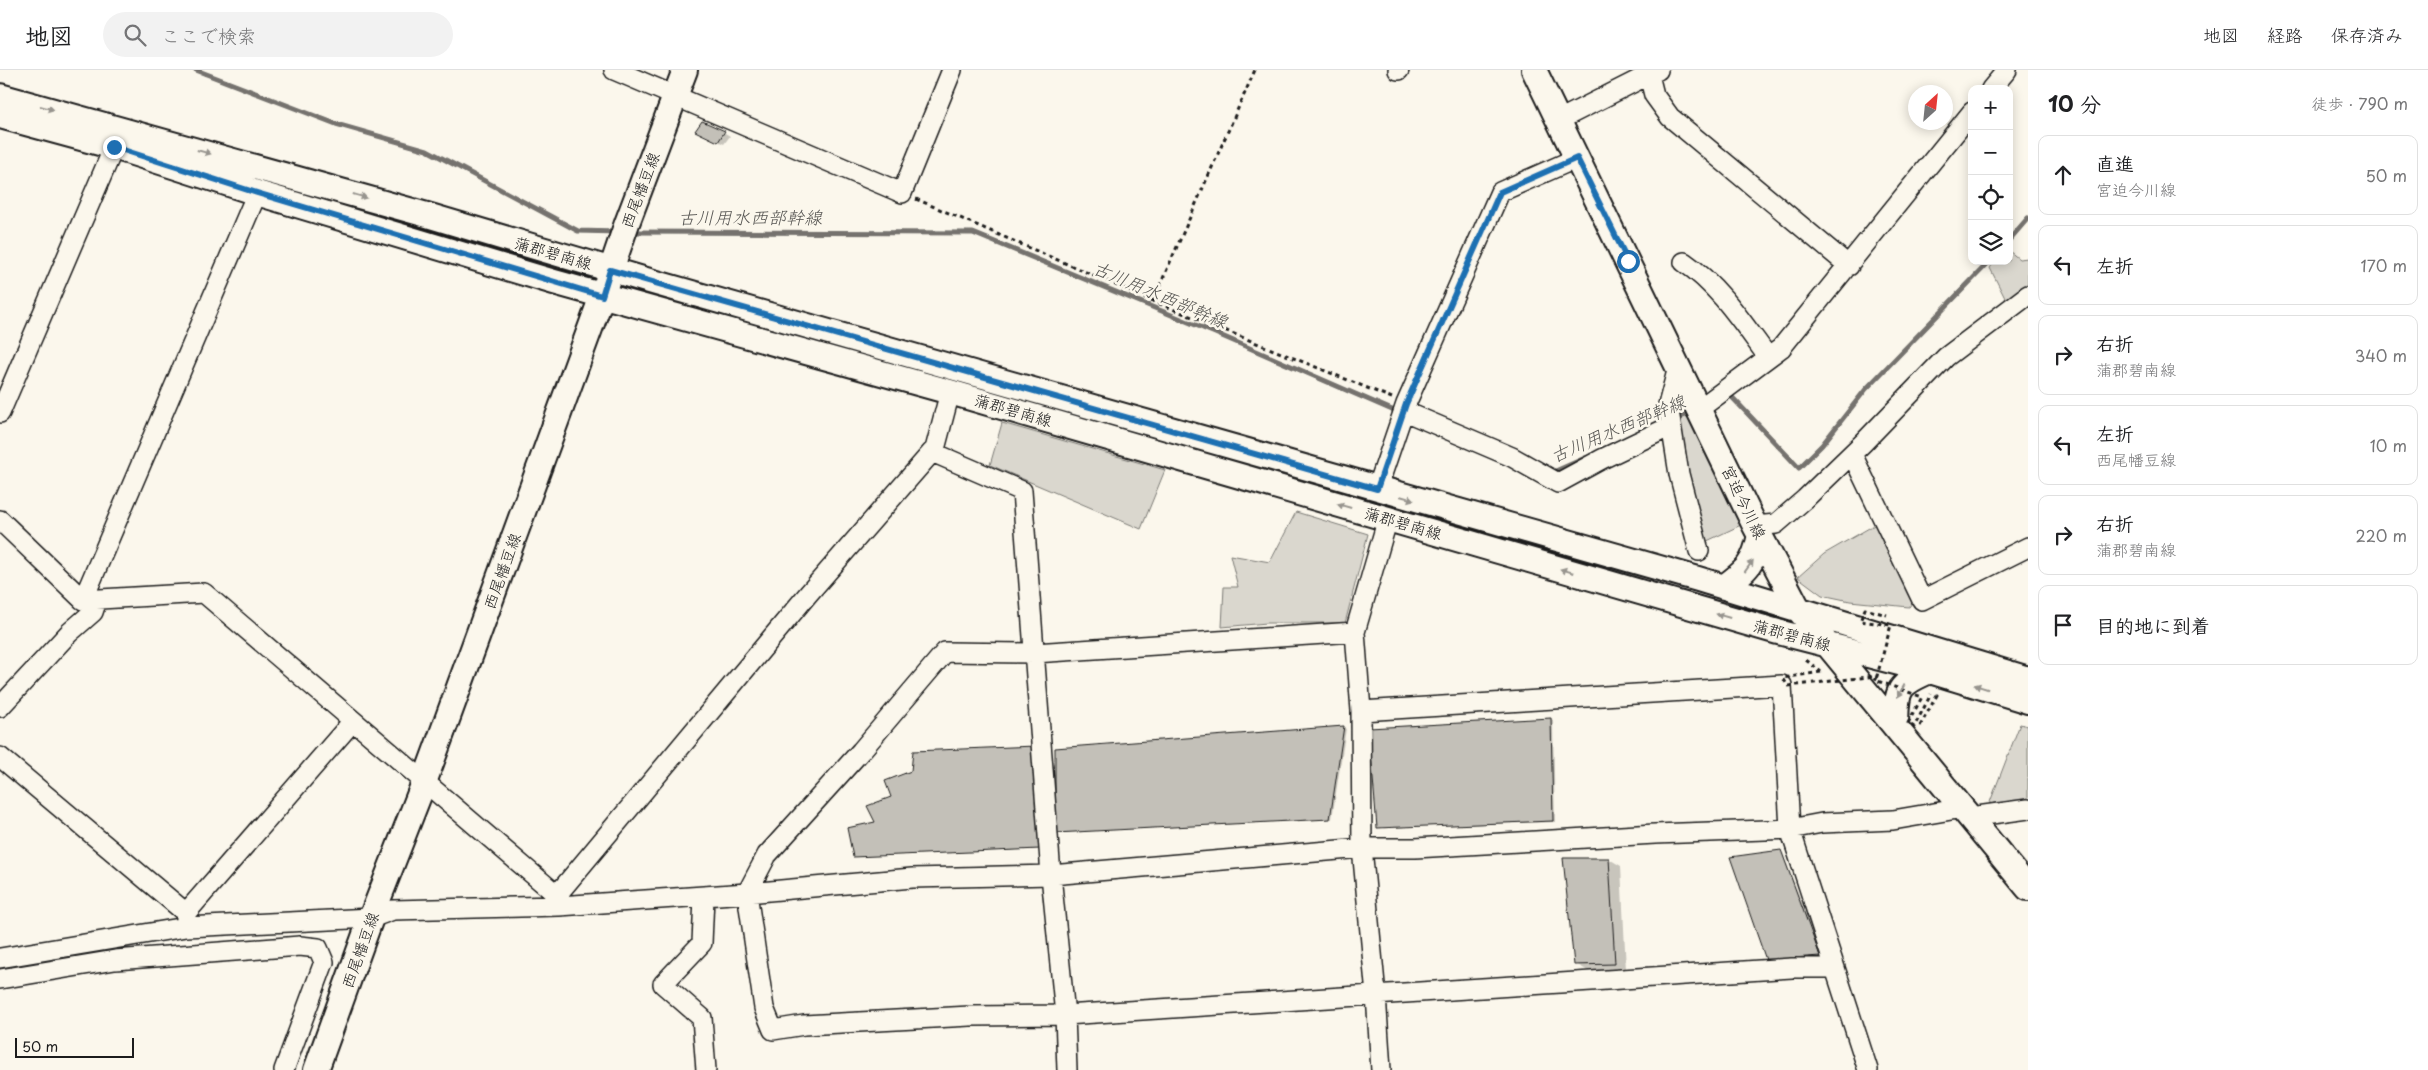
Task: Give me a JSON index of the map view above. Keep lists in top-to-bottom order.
{
  "streets": {
    "main road": ["西尾幡豆線", "蒲郡碧南線", "宮迫今川線"]
  },
  "crossings": [
    ["西尾幡豆線", "蒲郡碧南線"],
    ["蒲郡碧南線", "宮迫今川線"]
  ],
  "water": ["古川用水西部幹線"],
  "scale_bar": "50 m",
  "north": "top right",
  "page": {
    "header": "地図",
    "search": "ここで検索",
    "nav": ["地図", "経路", "保存済み"],
    "heading": ["10 分", "徒歩 · 790 m"],
    "map_buttons": ["+", "−"],
    "list": [
      ["直進", "宮迫今川線", "50 m"],
      ["左折", "170 m"],
      ["右折", "蒲郡碧南線", "340 m"],
      ["左折", "西尾幡豆線", "10 m"],
      ["右折", "蒲郡碧南線", "220 m"],
      "目的地に到着"
    ],
    "scale": "50 m"
  }
}
